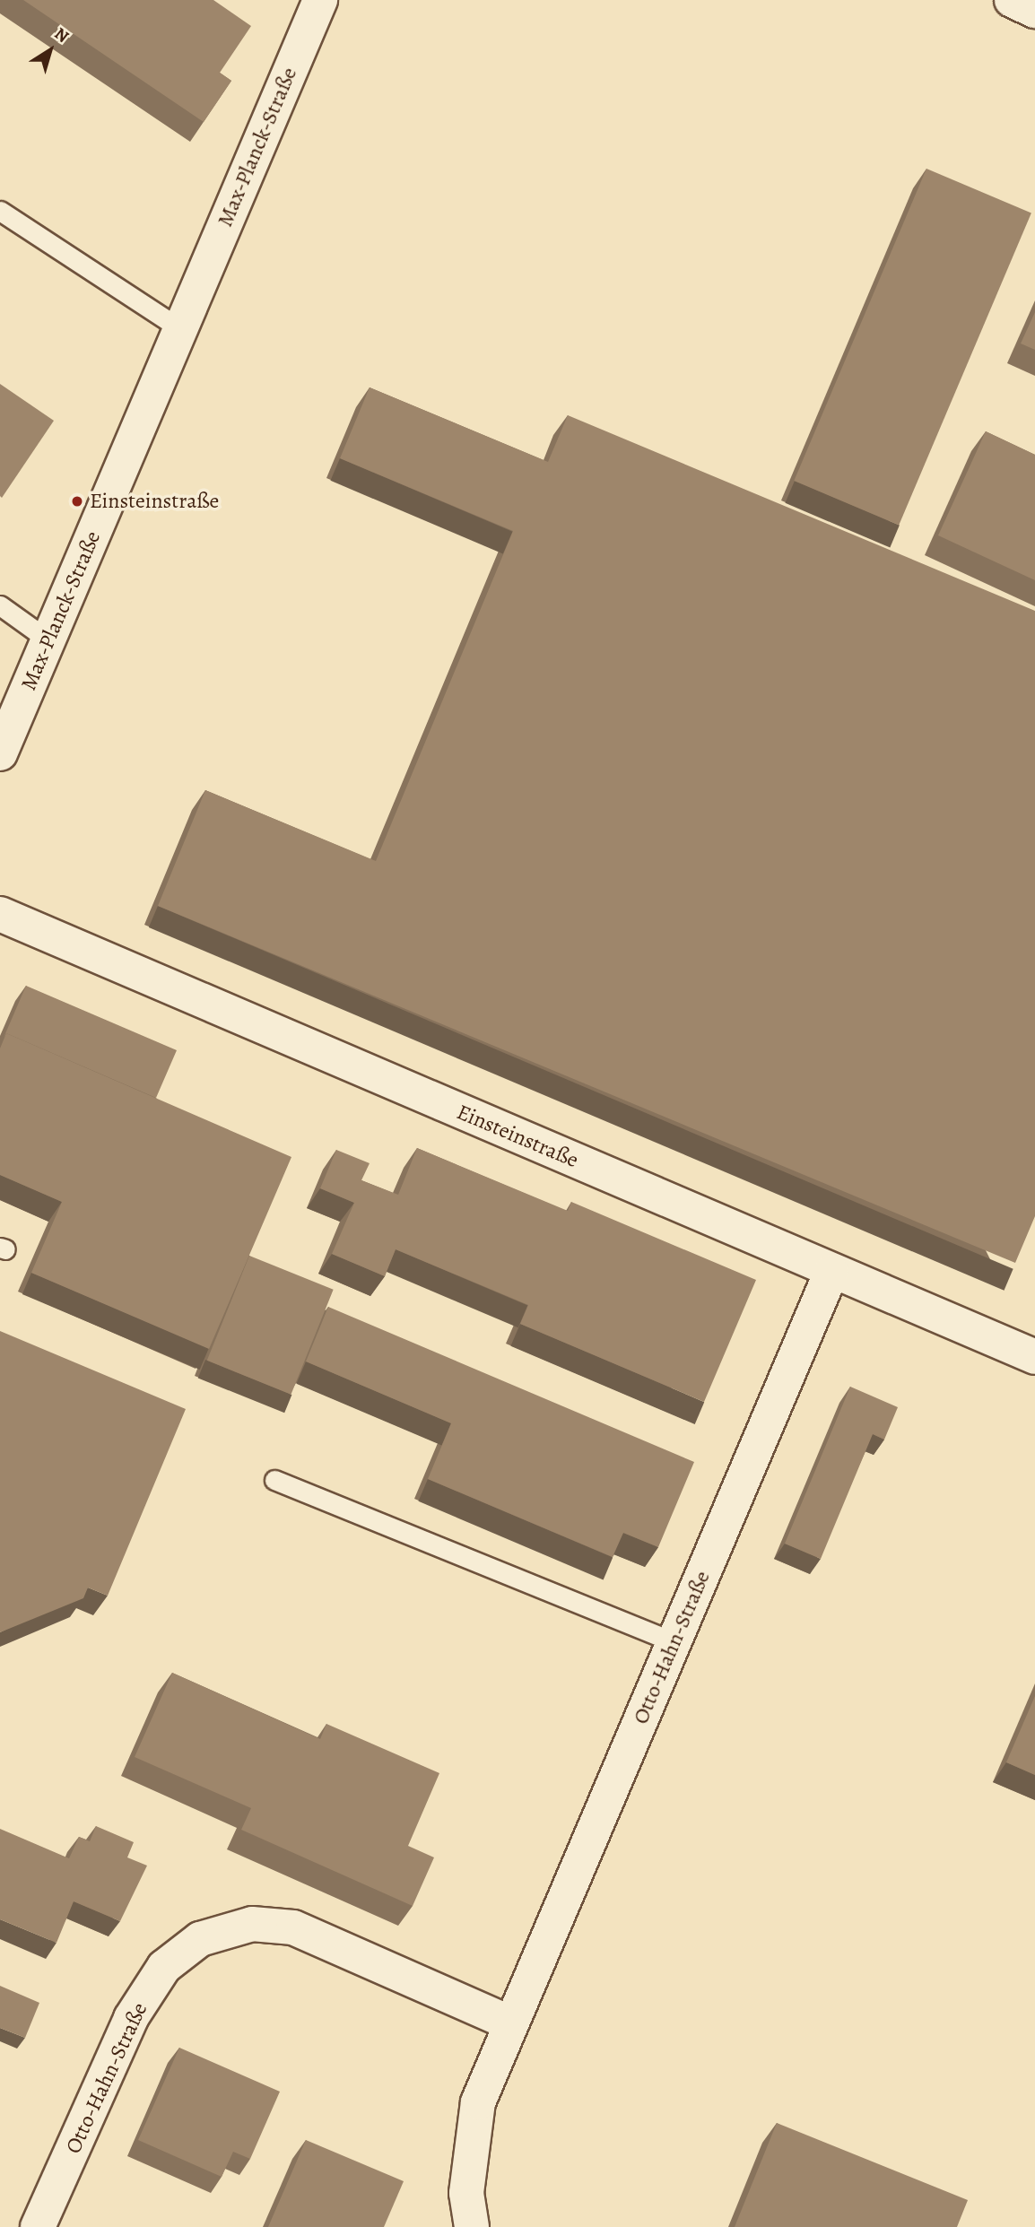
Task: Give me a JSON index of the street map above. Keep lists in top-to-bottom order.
{
  "streets": {
    "street": ["Max-Planck-Straße", "Einsteinstraße", "Otto-Hahn-Straße"]
  },
  "crossings": [
    ["Einsteinstraße", "Otto-Hahn-Straße"]
  ],
  "places": ["Einsteinstraße"],
  "north": "top right"
}
